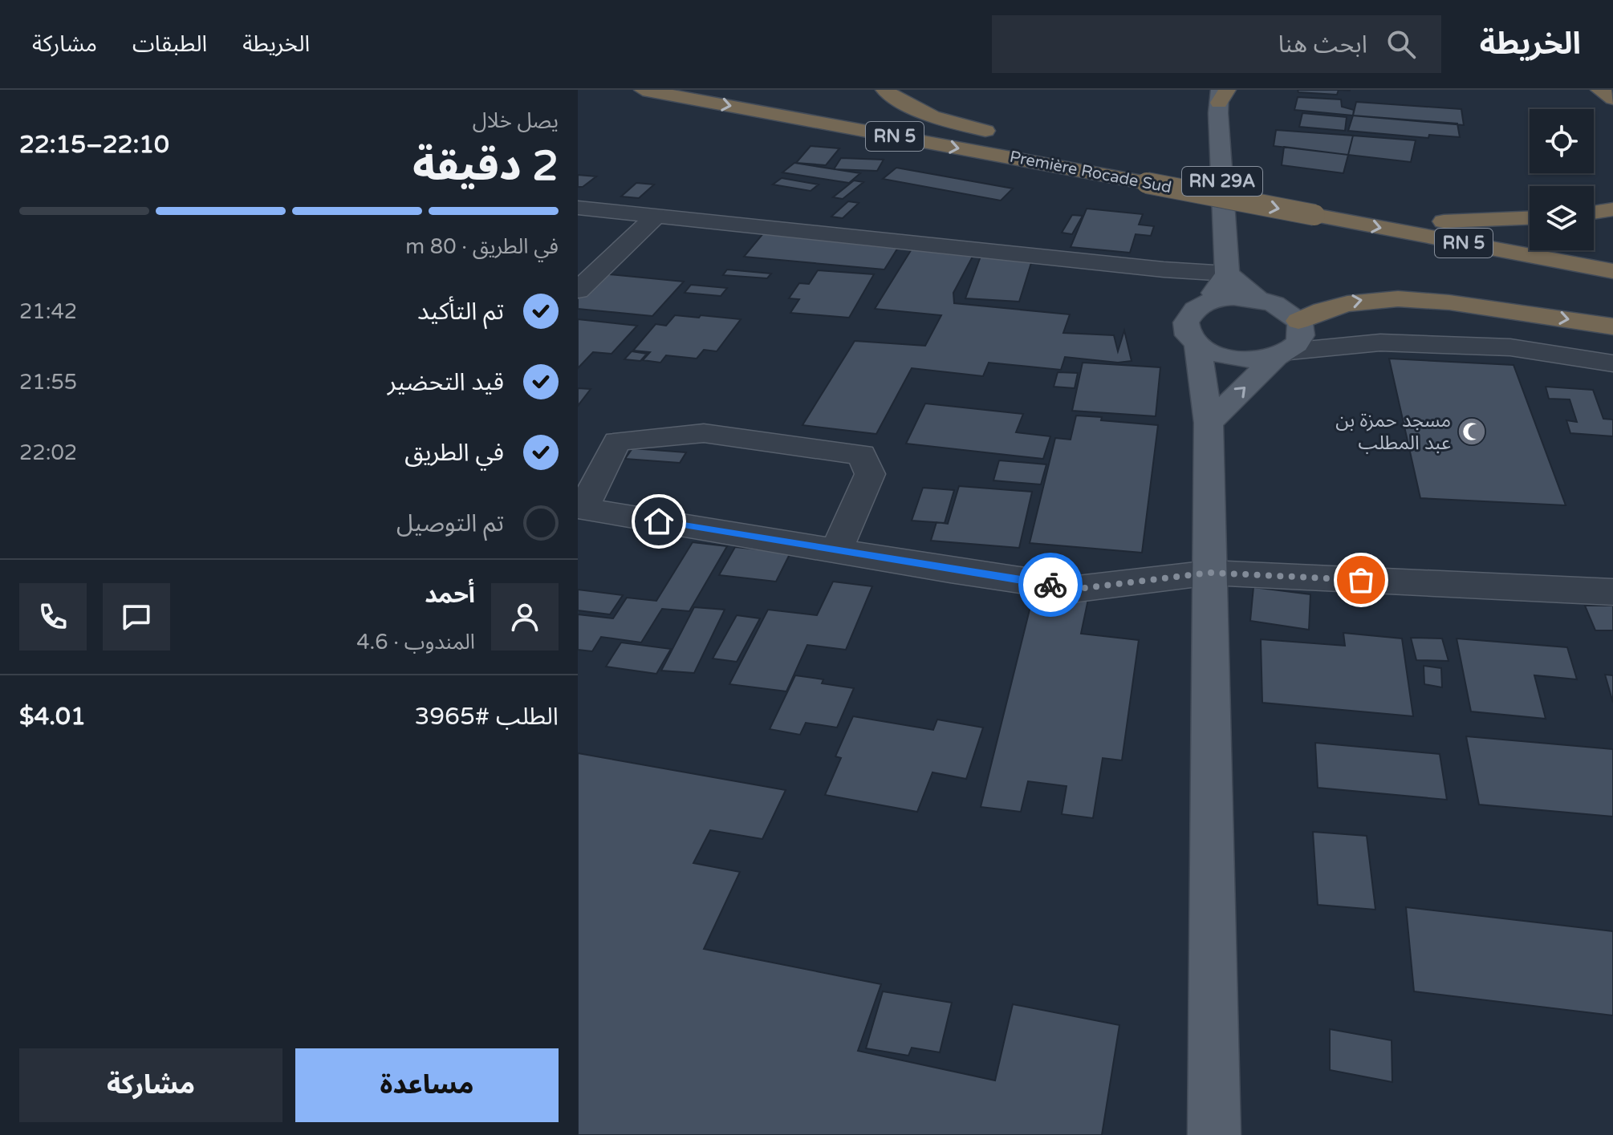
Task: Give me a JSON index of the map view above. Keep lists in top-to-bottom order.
{
  "streets": {
    "highway": ["RN 5", "Première Rocade Sud"],
    "main road": ["RN 29A"]
  },
  "places": {
    "mosque": ["مسجد حمزة بن عبد المطلب"]
  },
  "page": {
    "header": "الخريطة",
    "search": "ابحث هنا",
    "nav": ["الخريطة", "الطبقات", "مشاركة"],
    "heading": ["2 دقيقة", "يصل خلال", "22:10–22:15"],
    "panel": [
      "أحمد",
      "المندوب · 4.6",
      "الطلب #3965",
      "$4.01"
    ],
    "bar": "في الطريق · 80 m",
    "list": [
      ["تم التأكيد", "21:42"],
      ["قيد التحضير", "21:55"],
      ["في الطريق", "22:02"],
      "تم التوصيل"
    ],
    "buttons": ["مساعدة", "مشاركة"]
  }
}
